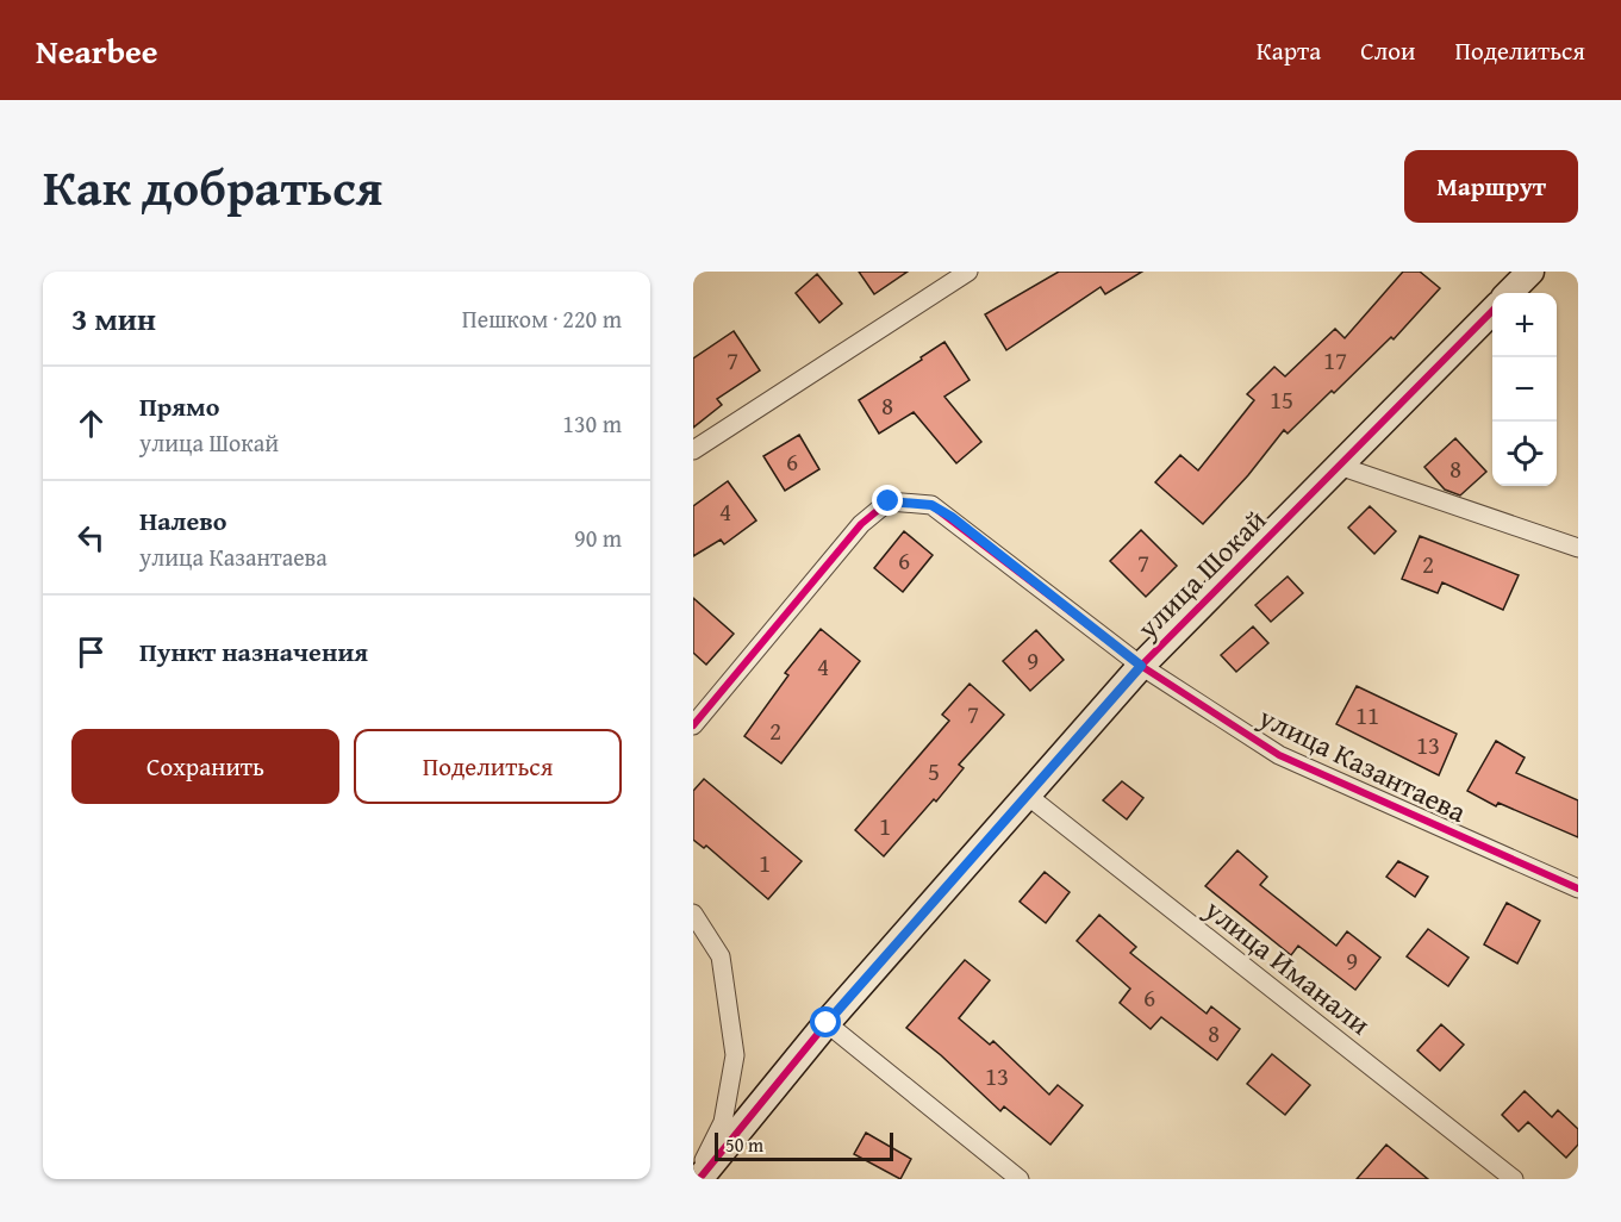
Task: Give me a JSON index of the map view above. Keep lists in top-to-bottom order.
{
  "streets": {
    "street": ["улица Шокай", "улица Казантаева", "улица Иманали"]
  },
  "crossings": [
    ["улица Шокай", "улица Казантаева"],
    ["улица Шокай", "улица Иманали"]
  ],
  "house_numbers": [
    "7",
    "17",
    "15",
    "8",
    "6",
    "8",
    "4",
    "6",
    "7",
    "2",
    "9",
    "4",
    "7",
    "11",
    "2",
    "13",
    "5",
    "1",
    "1",
    "9",
    "6",
    "8",
    "13"
  ],
  "scale_bar": "50 m",
  "page": {
    "header": "Nearbee",
    "nav": ["Карта", "Слои", "Поделиться"],
    "title": "Как добраться",
    "buttons": [
      "Маршрут",
      ["Сохранить", "Поделиться"]
    ],
    "heading": ["3 мин", "Пешком · 220 m"],
    "map_buttons": ["+", "−"],
    "list": [
      ["Прямо", "улица Шокай", "130 m"],
      ["Налево", "улица Казантаева", "90 m"],
      "Пункт назначения"
    ],
    "scale": "50 m"
  }
}
